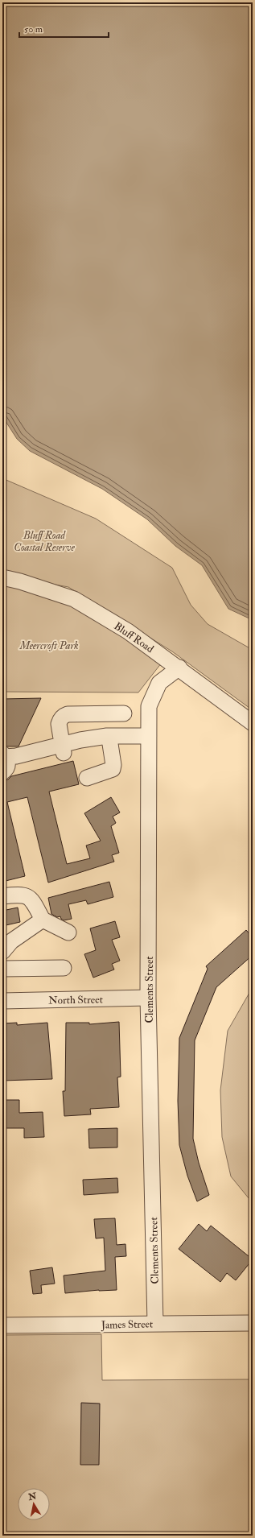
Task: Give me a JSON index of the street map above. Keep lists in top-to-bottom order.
{
  "streets": {
    "street": [
      "Bluff Road",
      "Clements Street",
      "North Street",
      "James Street"
    ]
  },
  "crossings": [
    ["Bluff Road", "Clements Street"],
    ["Clements Street", "North Street"],
    ["Clements Street", "James Street"]
  ],
  "parks": ["Bluff Road Coastal Reserve", "Meercroft Park"],
  "scale_bar": "50 m",
  "north": "top"
}
